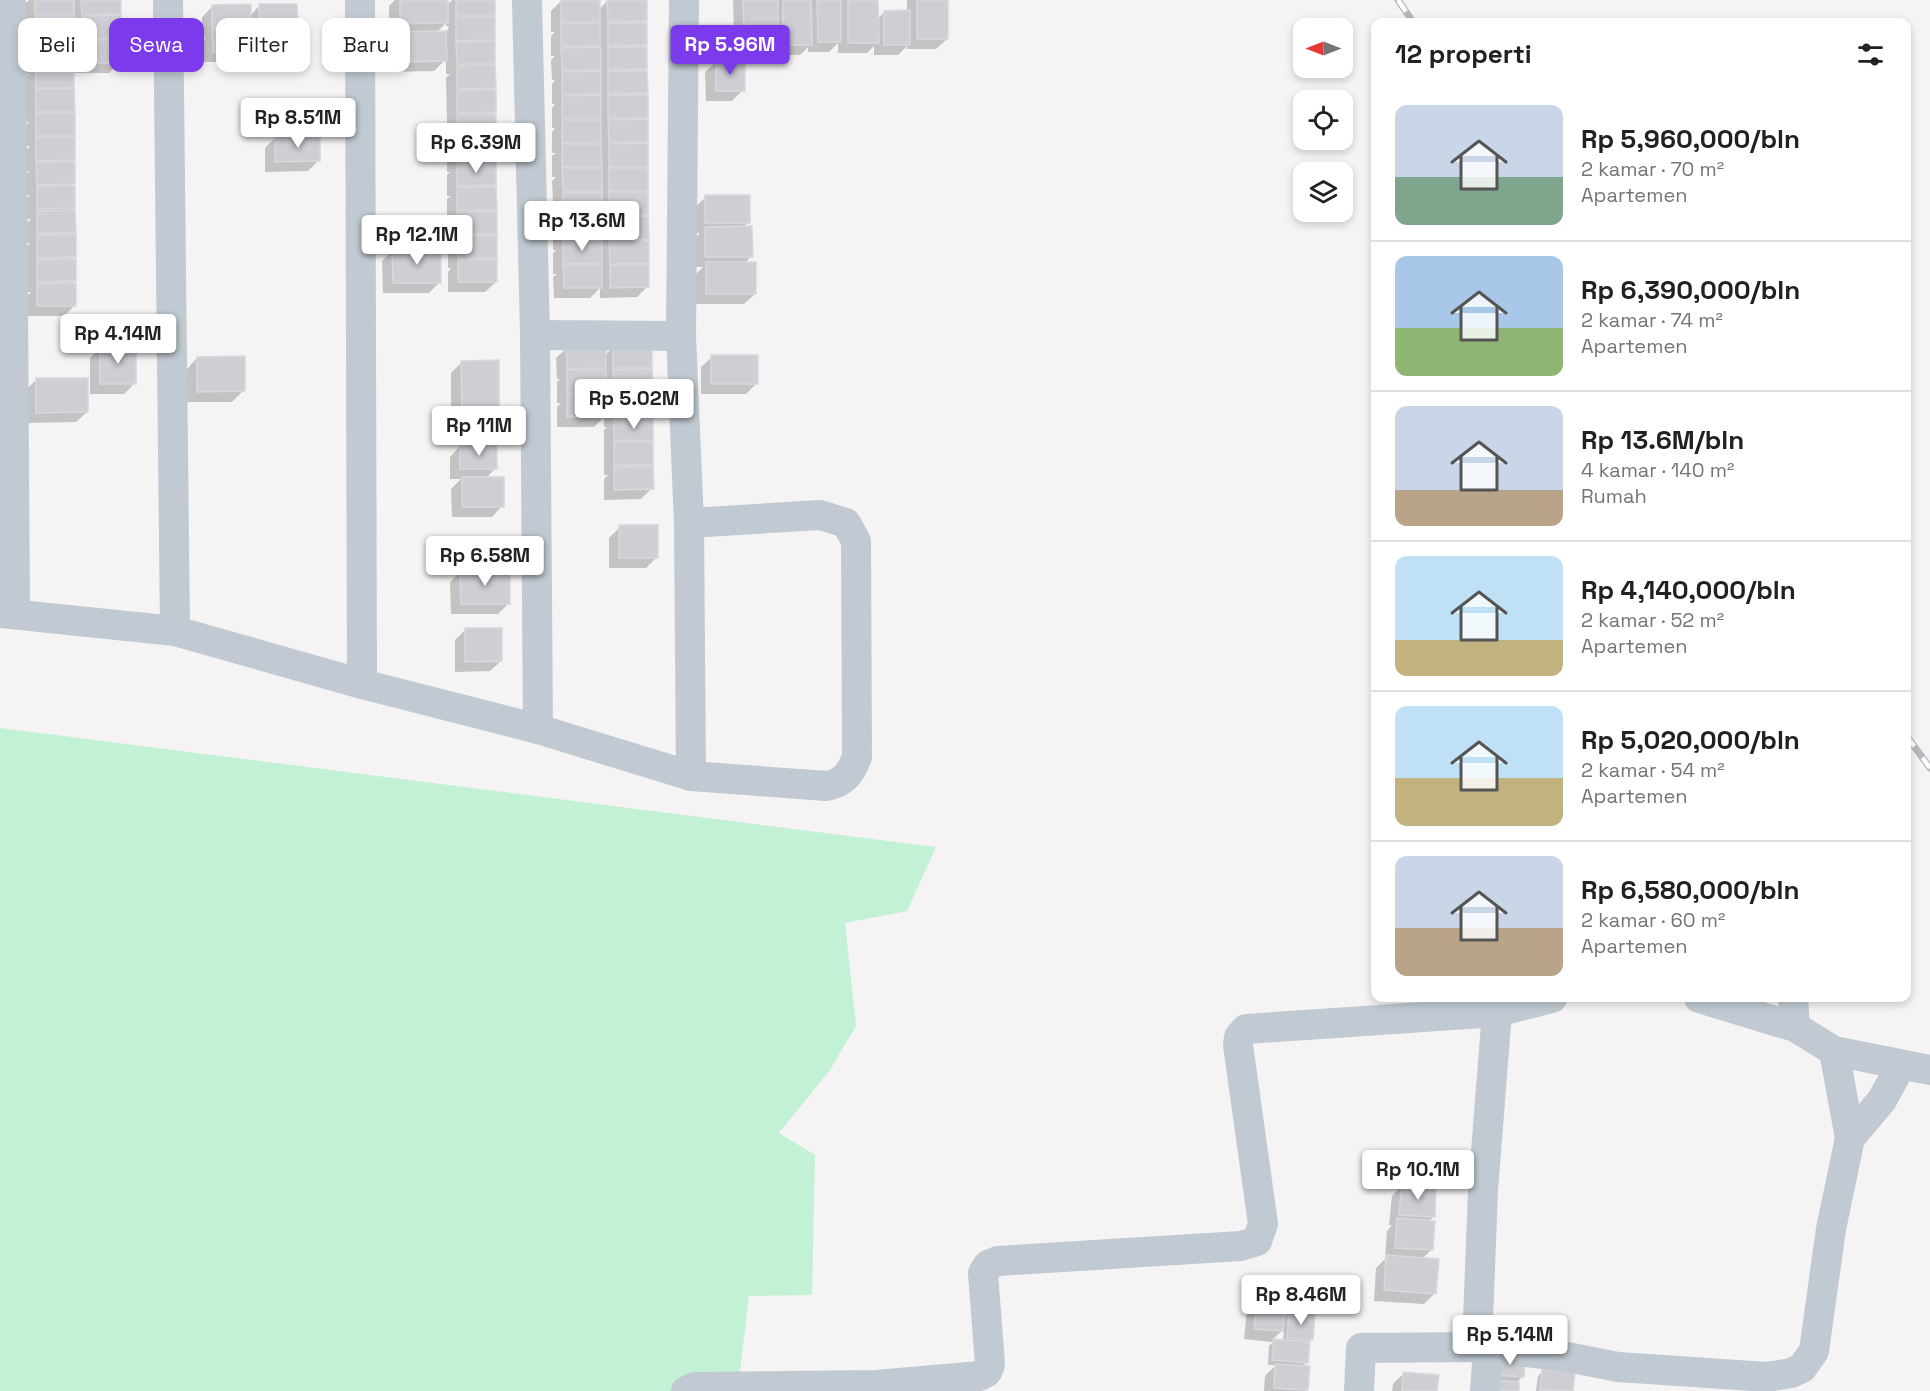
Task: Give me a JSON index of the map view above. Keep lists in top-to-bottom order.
{
  "north": "left",
  "page": {
    "chip": [
      "Beli",
      "Sewa",
      "Filter",
      "Baru"
    ],
    "heading": "12 properti",
    "price": [
      "Rp 5.96M",
      "Rp 8.51M",
      "Rp 6.39M",
      "Rp 13.6M",
      "Rp 12.1M",
      "Rp 4.14M",
      "Rp 5.02M",
      "Rp 11M",
      "Rp 6.58M",
      "Rp 10.1M",
      "Rp 8.46M",
      "Rp 5.14M"
    ],
    "list": [
      {
        "name": "Rp 5,960,000/bln",
        "note": "2 kamar · 70 m² · Apartemen"
      },
      {
        "name": "Rp 6,390,000/bln",
        "note": "2 kamar · 74 m² · Apartemen"
      },
      {
        "name": "Rp 13.6M/bln",
        "note": "4 kamar · 140 m² · Rumah"
      },
      {
        "name": "Rp 4,140,000/bln",
        "note": "2 kamar · 52 m² · Apartemen"
      },
      {
        "name": "Rp 5,020,000/bln",
        "note": "2 kamar · 54 m² · Apartemen"
      },
      {
        "name": "Rp 6,580,000/bln",
        "note": "2 kamar · 60 m² · Apartemen"
      }
    ]
  }
}
